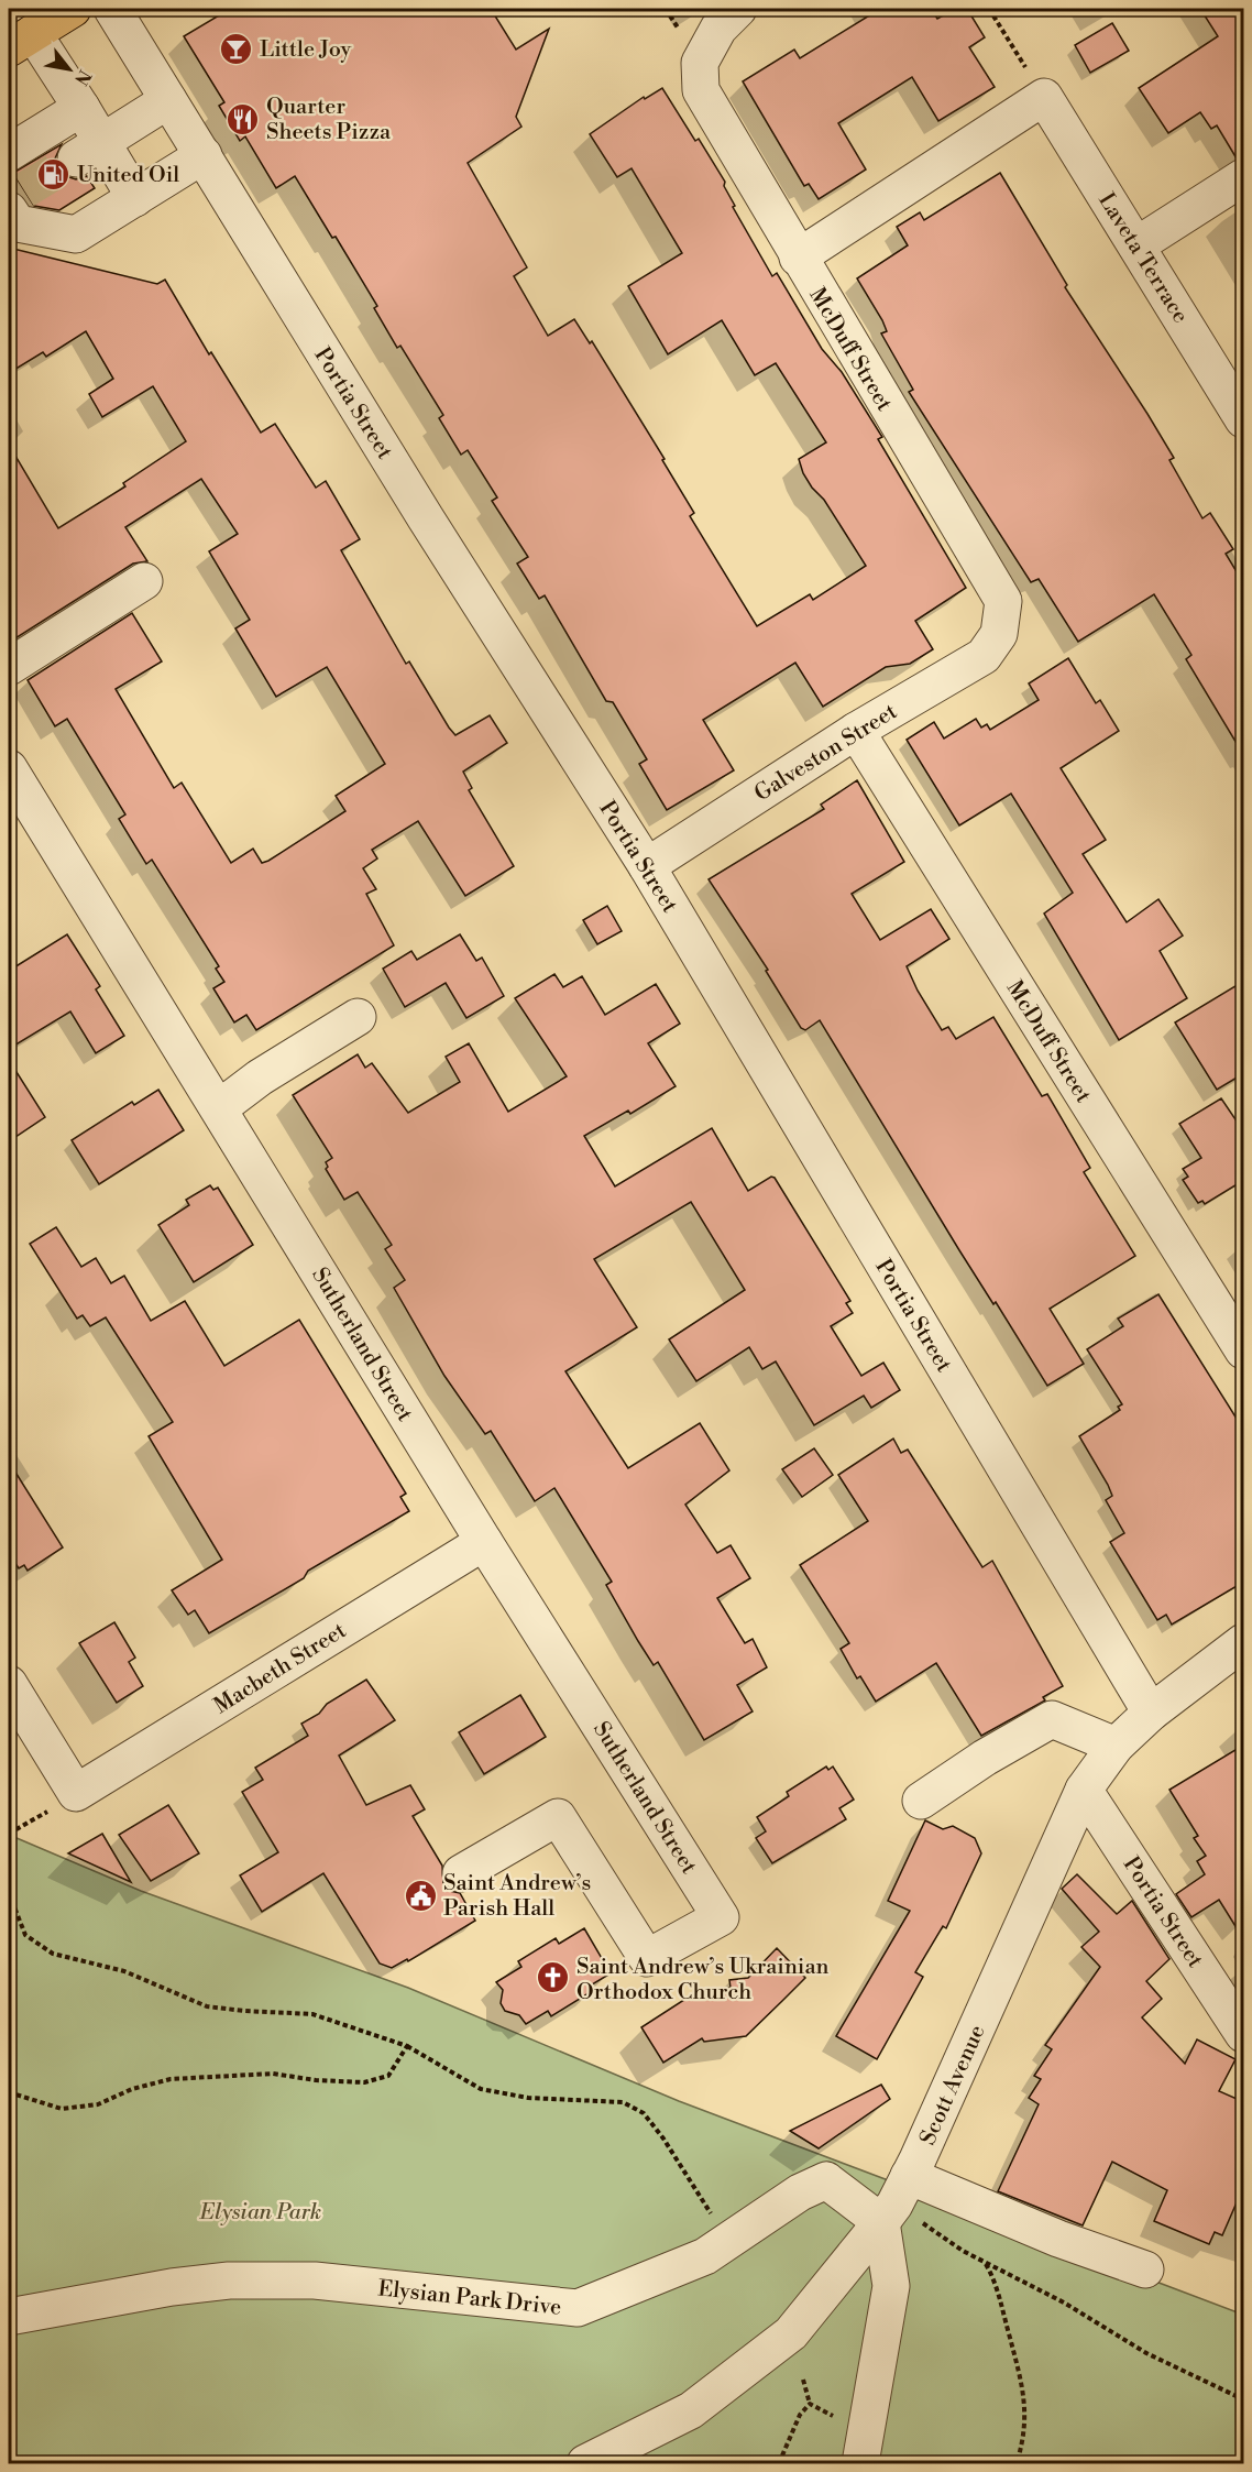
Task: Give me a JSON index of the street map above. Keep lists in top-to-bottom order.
{
  "streets": {
    "street": [
      "Laveta Terrace",
      "McDuff Street",
      "Portia Street",
      "Galveston Street",
      "Sutherland Street",
      "Macbeth Street",
      "Scott Avenue",
      "Elysian Park Drive"
    ]
  },
  "crossings": [
    ["McDuff Street", "Galveston Street"],
    ["Portia Street", "Galveston Street"],
    ["Portia Street", "Scott Avenue"],
    ["Sutherland Street", "Macbeth Street"],
    ["Scott Avenue", "Elysian Park Drive"]
  ],
  "parks": ["Elysian Park"],
  "places": {
    "bar": ["Little Joy"],
    "restaurant": ["Quarter Sheets Pizza"],
    "fuel station": ["United Oil"],
    "public building": ["Saint Andrew’s Parish Hall"],
    "church": ["Saint Andrew’s Ukrainian Orthodox Church"]
  },
  "north": "bottom right"
}
